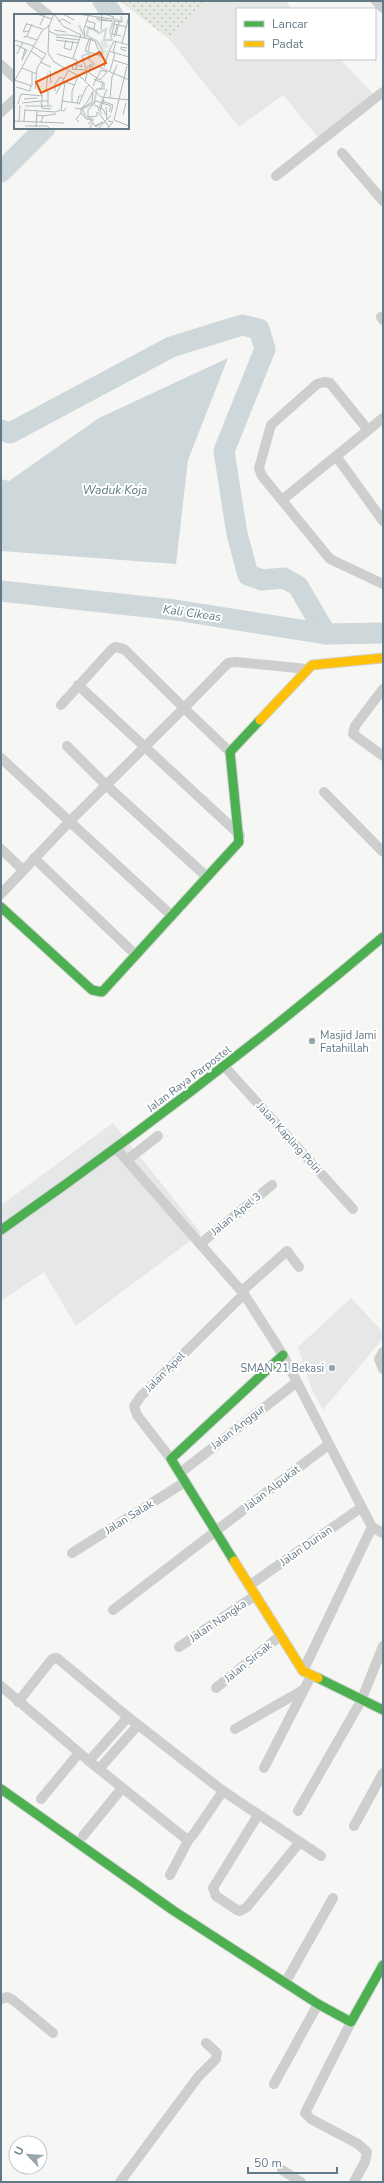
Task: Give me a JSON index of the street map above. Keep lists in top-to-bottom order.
{
  "streets": {
    "street": [
      "Jalan Raya Parpostel",
      "Jalan Kapling Polri",
      "Jalan Apel 3",
      "Jalan Apel",
      "Jalan Anggur",
      "Jalan Alpukat",
      "Jalan Salak",
      "Jalan Durian",
      "Jalan Nangka",
      "Jalan Sirsak"
    ]
  },
  "crossings": [
    ["Jalan Raya Parpostel", "Jalan Kapling Polri"],
    ["Jalan Anggur", "Jalan Salak"]
  ],
  "water": ["Waduk Koja", "Kali Cikeas"],
  "places": ["Masjid Jami Fatahillah", "SMAN 21 Bekasi"],
  "legend": ["Lancar", "Padat"],
  "scale_bar": "50 m",
  "north": "top left"
}
